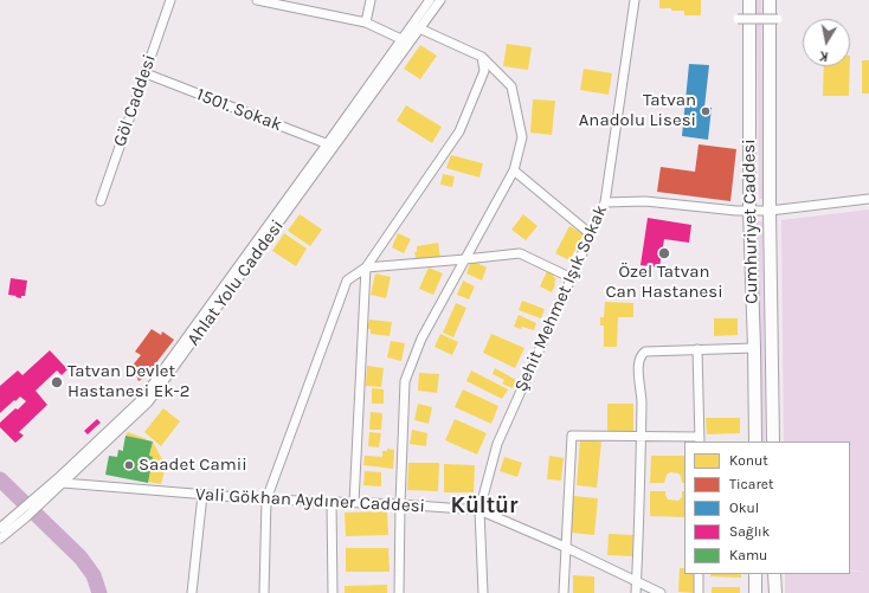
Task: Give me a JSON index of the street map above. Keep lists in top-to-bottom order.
{
  "streets": {
    "highway": ["Cumhuriyet Caddesi"],
    "street": [
      "Göl Caddesi",
      "1501. Sokak",
      "Ahlat Yolu Caddesi",
      "Şehit Mehmet Işık Sokak",
      "Vali Gökhan Aydıner Caddesi"
    ]
  },
  "crossings": [
    ["Göl Caddesi", "1501. Sokak"],
    ["1501. Sokak", "Ahlat Yolu Caddesi"],
    ["Ahlat Yolu Caddesi", "Vali Gökhan Aydıner Caddesi"],
    ["Şehit Mehmet Işık Sokak", "Vali Gökhan Aydıner Caddesi"]
  ],
  "districts": ["Kültür"],
  "places": [
    "Tatvan Anadolu Lisesi",
    "Özel Tatvan Can Hastanesi",
    "Tatvan Devlet Hastanesi Ek-2",
    "Saadet Camii"
  ],
  "legend": [
    "Konut",
    "Ticaret",
    "Okul",
    "Sağlık",
    "Kamu"
  ],
  "north": "bottom"
}
